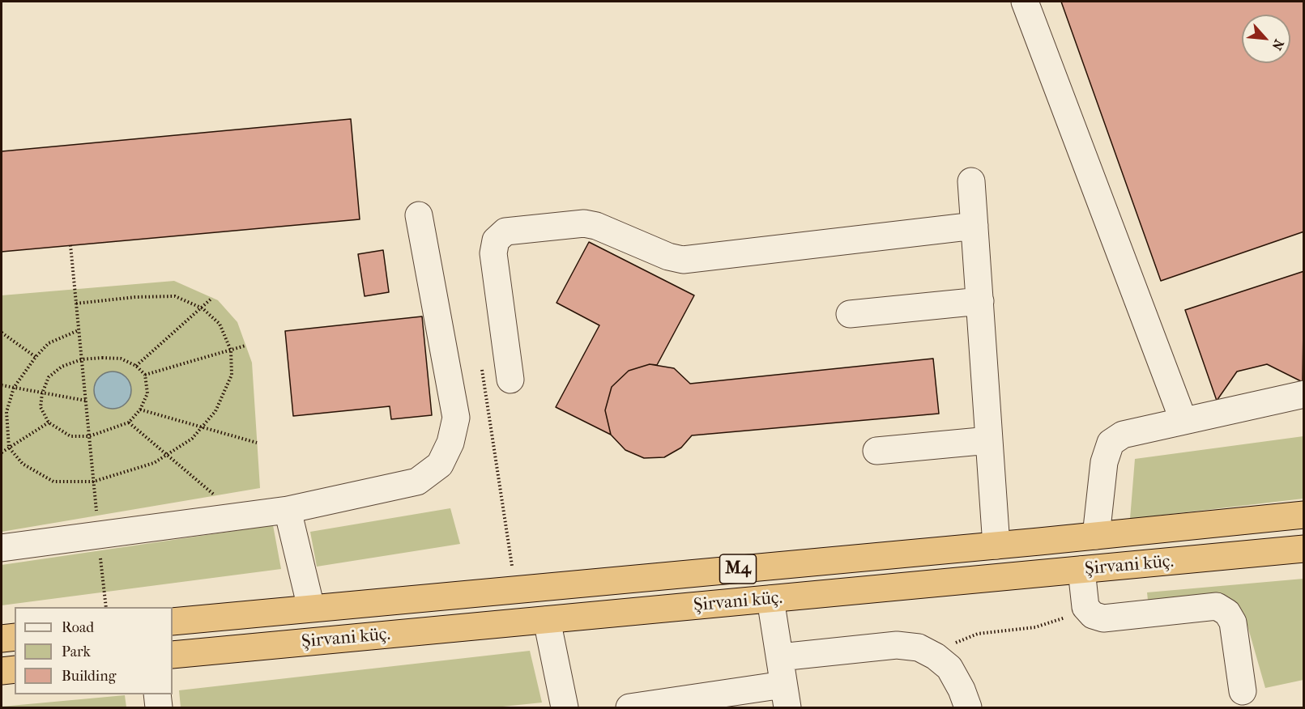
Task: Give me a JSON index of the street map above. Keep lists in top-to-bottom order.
{
  "streets": {
    "highway": ["Şirvani küç.", "M4"]
  },
  "legend": ["Road", "Park", "Building"],
  "north": "bottom right"
}
